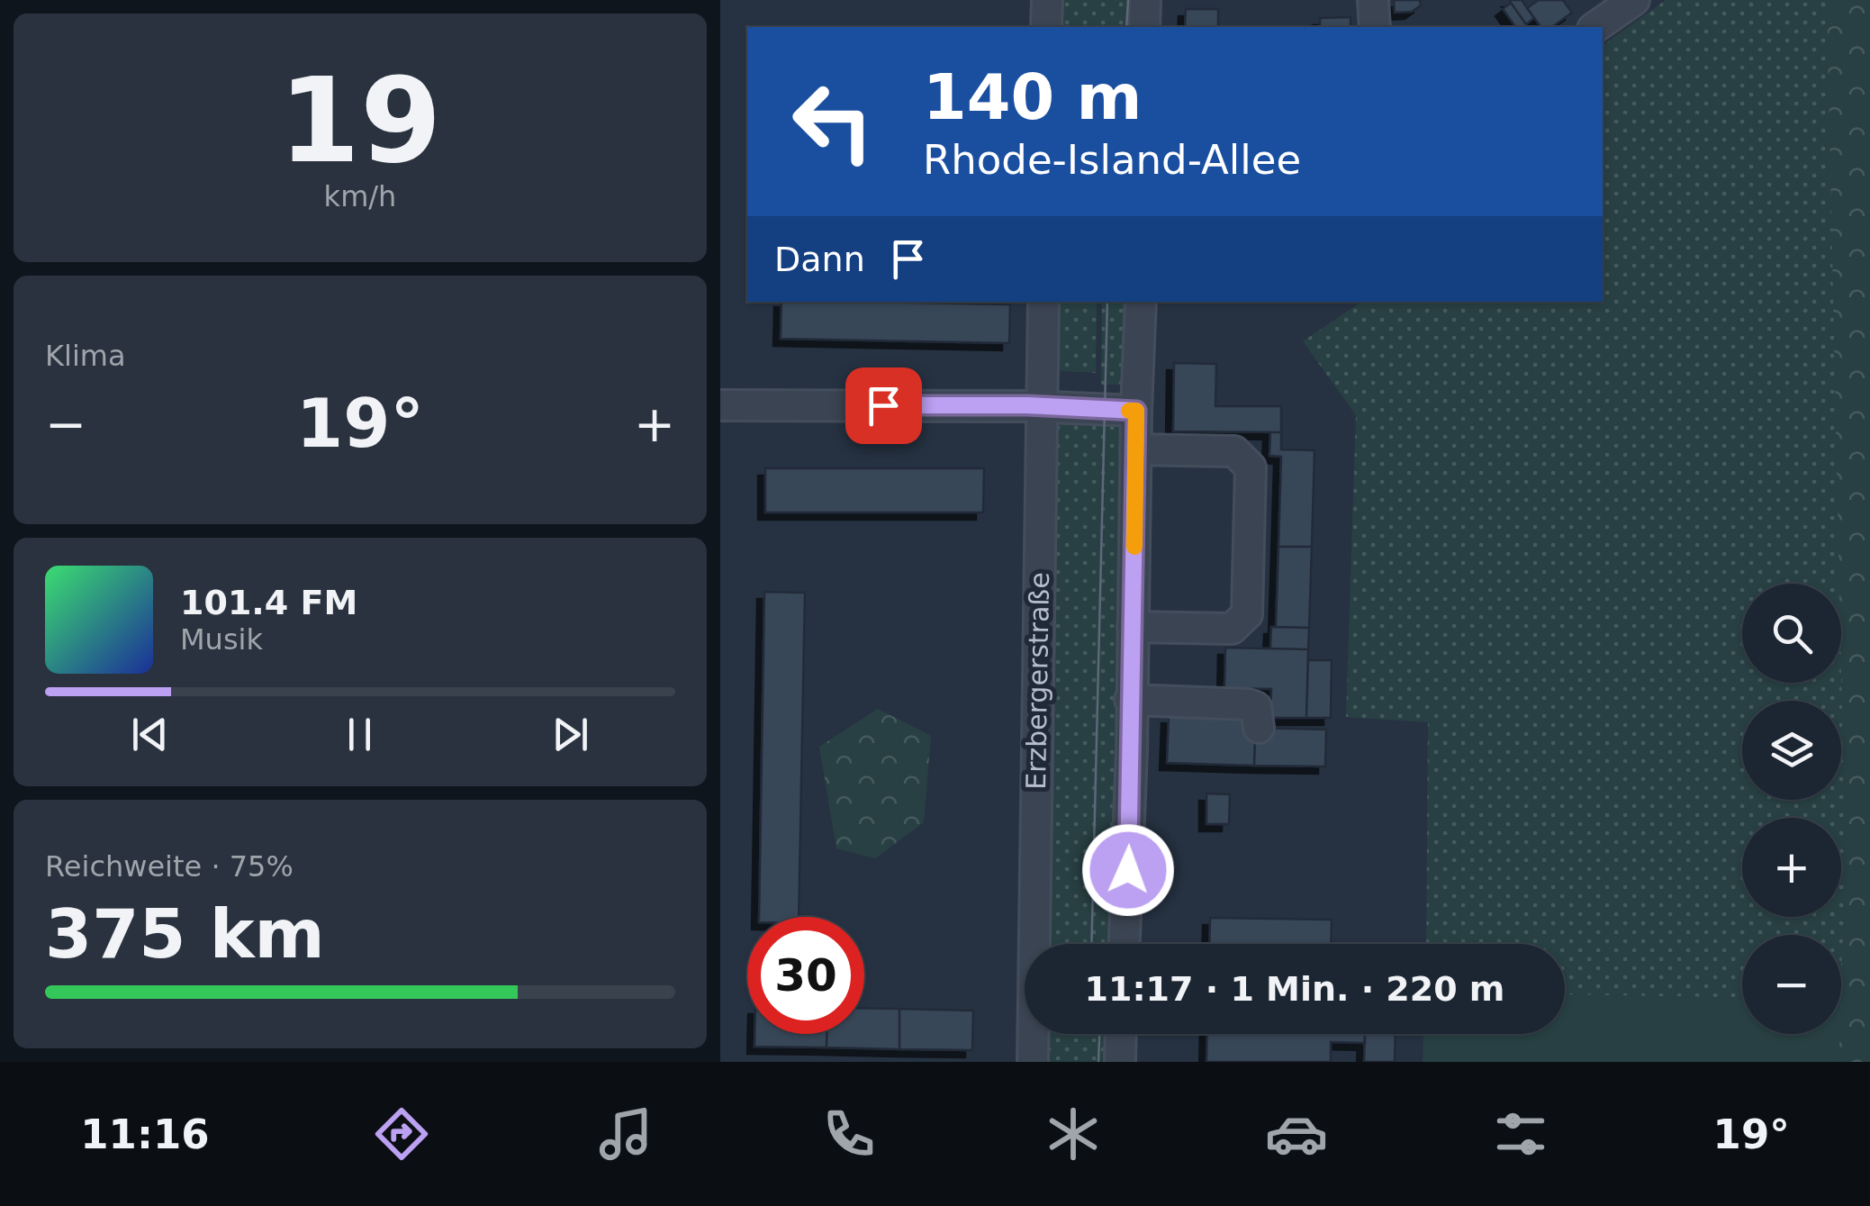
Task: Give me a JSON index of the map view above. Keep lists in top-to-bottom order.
{
  "streets": {
    "street": ["Erzbergerstraße"]
  },
  "page": {
    "tile": [
      ["19", "km/h"],
      "Klima",
      ["Reichweite · 75%", "375 km"]
    ],
    "turn": ["140 m", "Rhode-Island-Allee"],
    "then": "Dann",
    "heat": ["−", "19°", "+"],
    "song": ["101.4 FM", "Musik"],
    "map_buttons": ["+", "−"],
    "limit": "30",
    "trip": "11:17 · 1 Min. · 220 m",
    "tabs": ["11:16", "19°"]
  }
}
